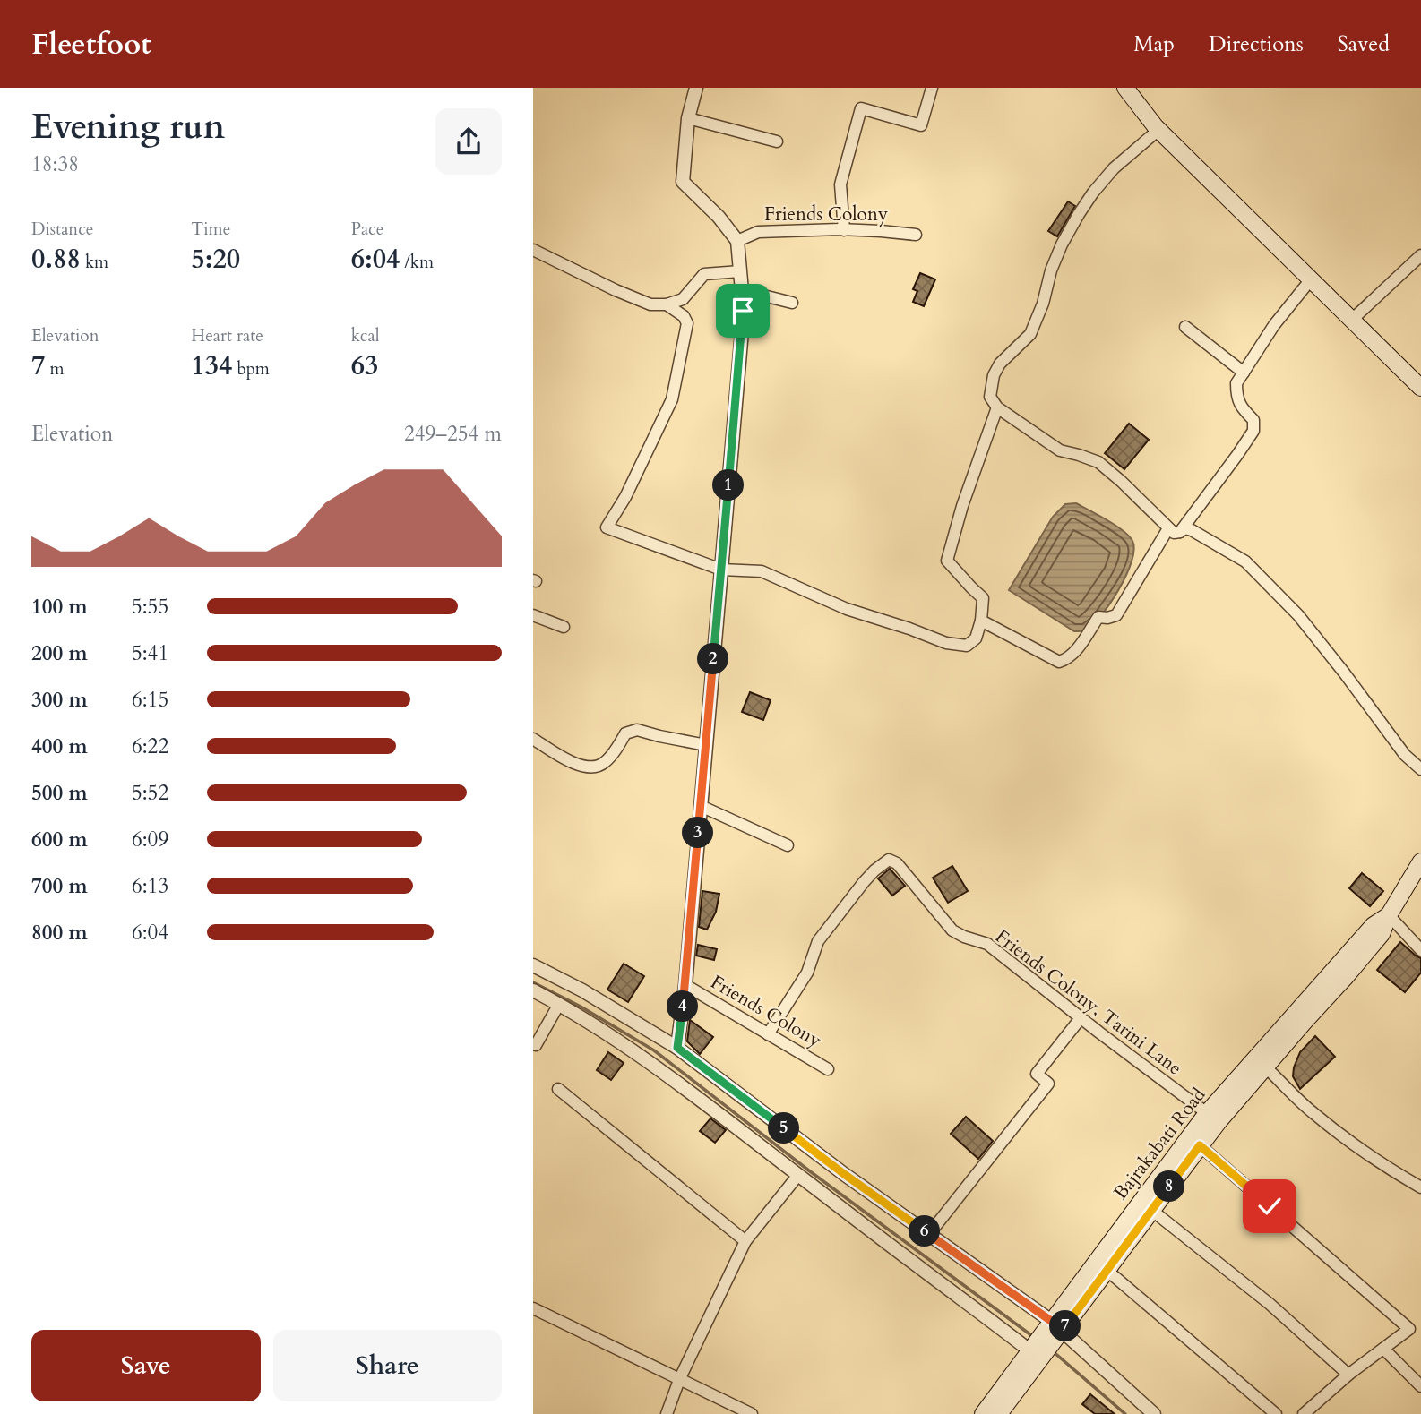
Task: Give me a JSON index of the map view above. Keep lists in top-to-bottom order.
{
  "streets": {
    "main road": ["Bajrakabati Road"],
    "street": ["Friends Colony", "Friends Colony, Tarini Lane"]
  },
  "crossings": [
    ["Friends Colony", "Friends Colony, Tarini Lane"],
    ["Friends Colony, Tarini Lane", "Bajrakabati Road"]
  ],
  "page": {
    "header": "Fleetfoot",
    "nav": ["Map", "Directions", "Saved"],
    "heading": ["Evening run", "18:38"],
    "stats": [
      ["Distance", "0.88 km"],
      ["Time", "5:20"],
      ["Pace", "6:04 /km"],
      ["Elevation", "7 m"],
      ["Heart rate", "134 bpm"],
      ["kcal", "63"]
    ],
    "chart": ["Elevation", "249–254 m"],
    "pins": [
      "1",
      "2",
      "3",
      "4",
      "5",
      "8",
      "6",
      "7"
    ],
    "list": [
      {
        "name": "100 m",
        "note": "5:55"
      },
      {
        "name": "200 m",
        "note": "5:41"
      },
      {
        "name": "300 m",
        "note": "6:15"
      },
      {
        "name": "400 m",
        "note": "6:22"
      },
      {
        "name": "500 m",
        "note": "5:52"
      },
      {
        "name": "600 m",
        "note": "6:09"
      },
      {
        "name": "700 m",
        "note": "6:13"
      },
      {
        "name": "800 m",
        "note": "6:04"
      }
    ],
    "buttons": ["Save", "Share"]
  }
}
